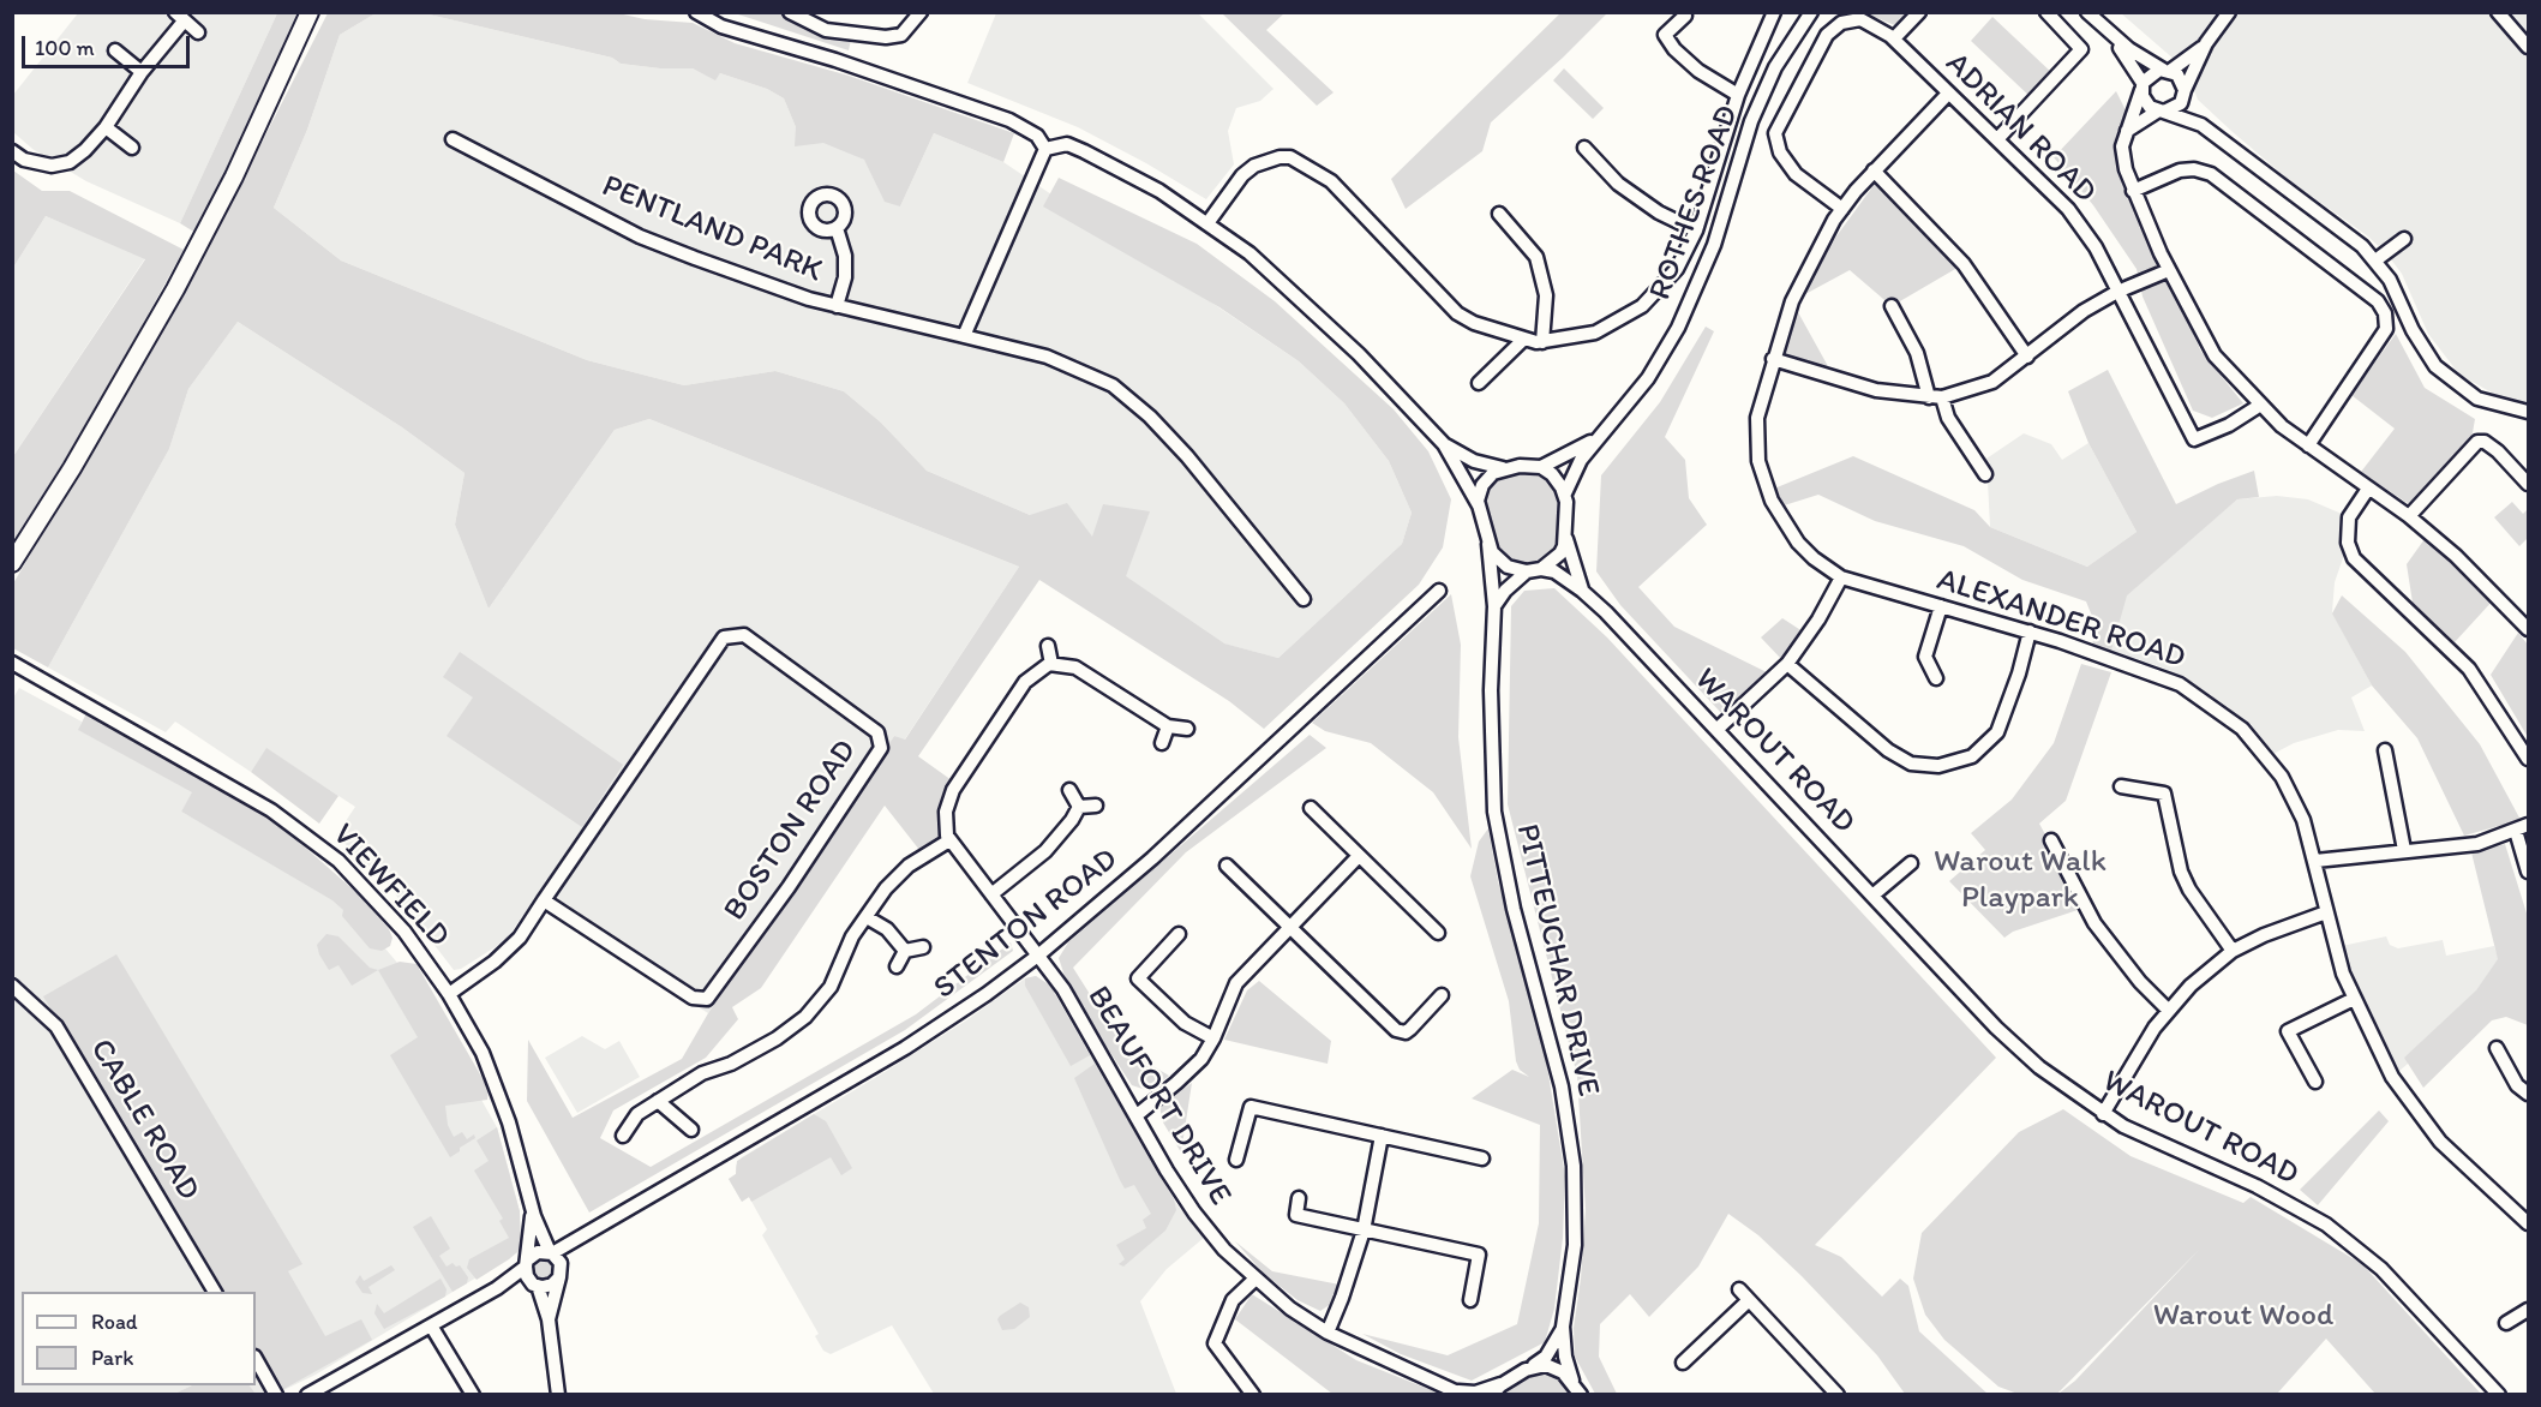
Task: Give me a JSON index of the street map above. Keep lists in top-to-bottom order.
{
  "streets": {
    "street": [
      "ADRIAN ROAD",
      "ROTHES ROAD",
      "PENTLAND PARK",
      "ALEXANDER ROAD",
      "WAROUT ROAD",
      "BOSTON ROAD",
      "VIEWFIELD",
      "STENTON ROAD",
      "PITTEUCHAR DRIVE",
      "BEAUFORT DRIVE",
      "CABLE ROAD"
    ]
  },
  "crossings": [
    ["ADRIAN ROAD", "ALEXANDER ROAD"],
    ["BOSTON ROAD", "VIEWFIELD"],
    ["VIEWFIELD", "STENTON ROAD"],
    ["STENTON ROAD", "BEAUFORT DRIVE"]
  ],
  "parks": ["Warout Walk Playpark", "Warout Wood"],
  "legend": ["Road", "Park"],
  "scale_bar": "100 m"
}
